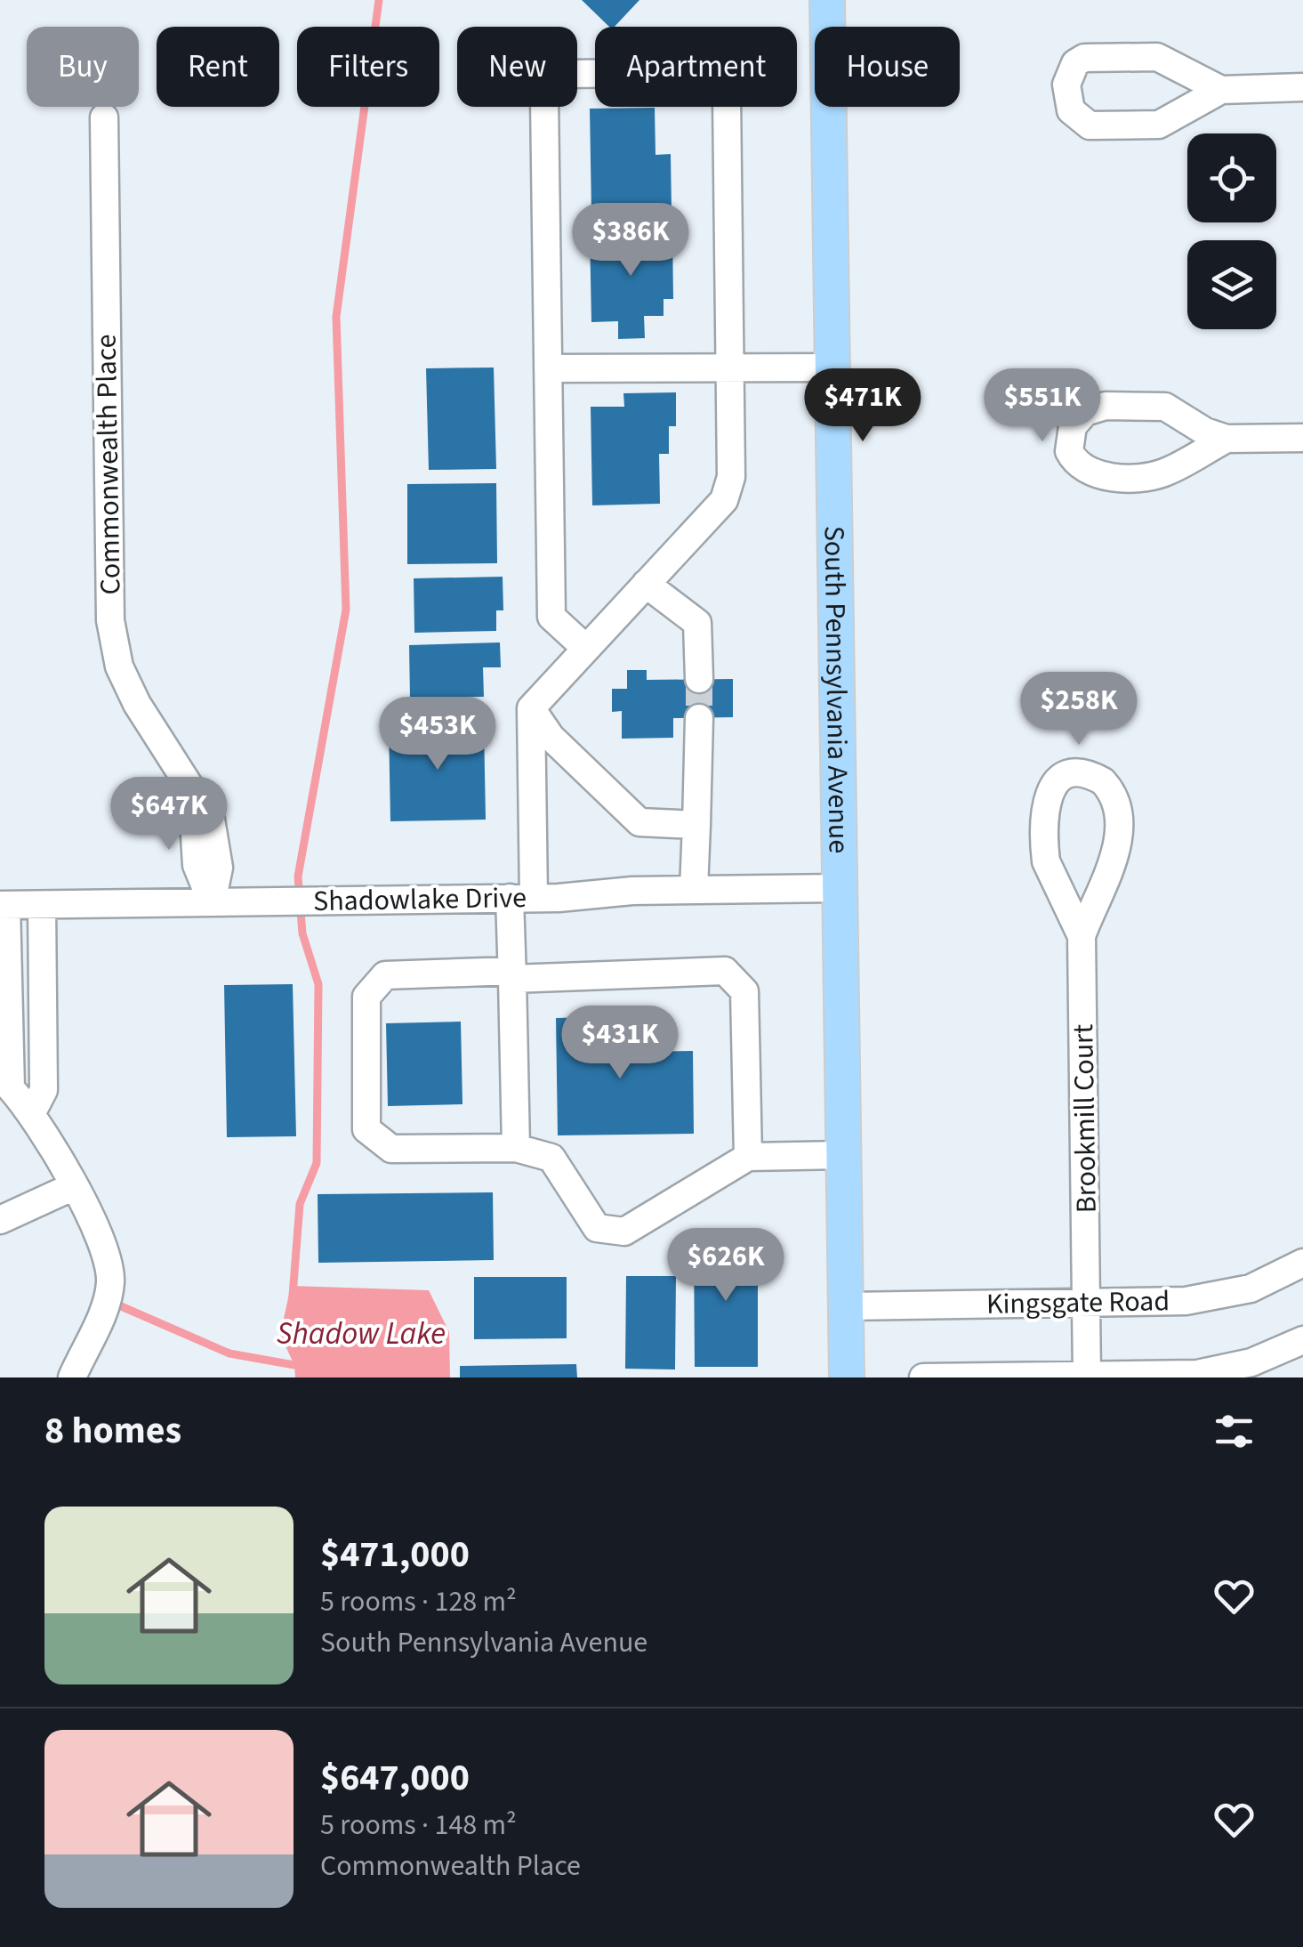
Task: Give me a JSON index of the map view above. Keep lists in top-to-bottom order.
{
  "streets": {
    "main road": ["South Pennsylvania Avenue"],
    "street": [
      "Commonwealth Place",
      "Shadowlake Drive",
      "Brookmill Court",
      "Kingsgate Road"
    ]
  },
  "crossings": [
    ["Commonwealth Place", "Shadowlake Drive"],
    ["South Pennsylvania Avenue", "Shadowlake Drive"],
    ["South Pennsylvania Avenue", "Kingsgate Road"],
    ["Brookmill Court", "Kingsgate Road"]
  ],
  "water": ["Shadow Lake"],
  "page": {
    "chip": [
      "Buy",
      "Rent",
      "Filters",
      "New",
      "Apartment",
      "House"
    ],
    "price": [
      "$386K",
      "$471K",
      "$551K",
      "$258K",
      "$453K",
      "$647K",
      "$431K",
      "$626K"
    ],
    "heading": "8 homes",
    "list": [
      {
        "name": "$471,000",
        "note": "5 rooms · 128 m² · South Pennsylvania Avenue"
      },
      {
        "name": "$647,000",
        "note": "5 rooms · 148 m² · Commonwealth Place"
      }
    ]
  }
}
